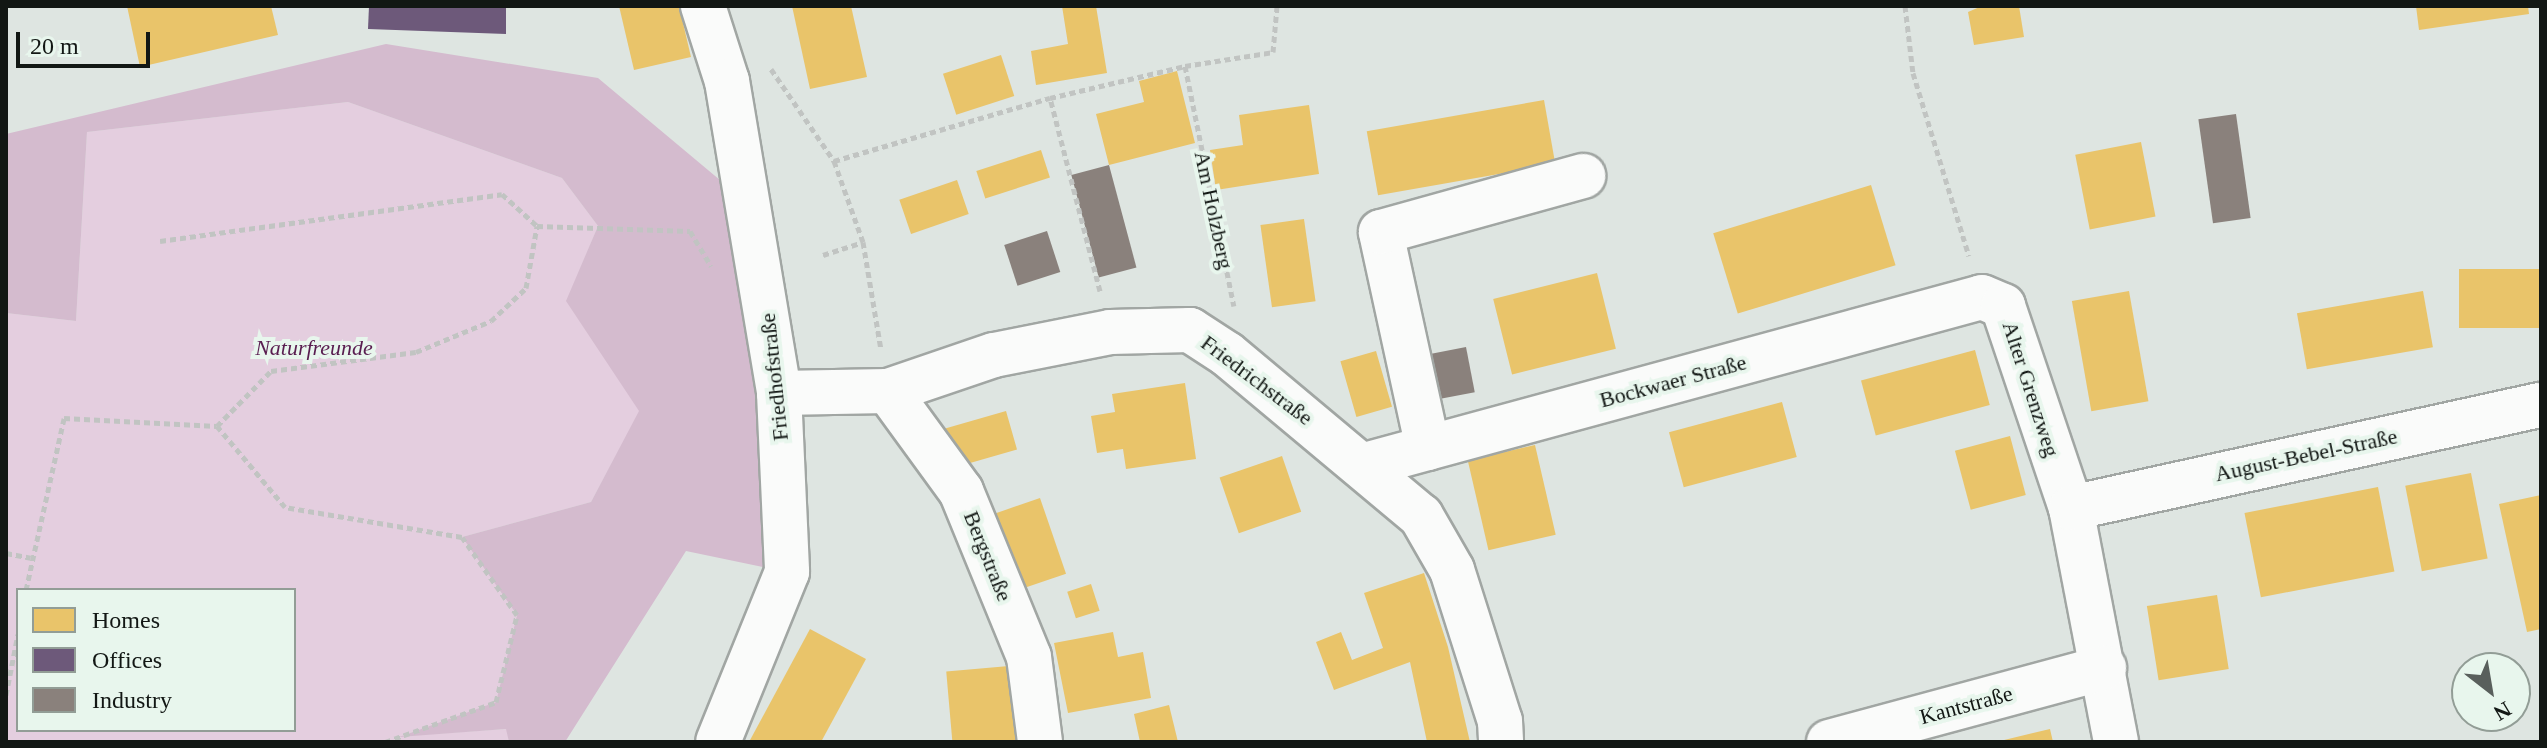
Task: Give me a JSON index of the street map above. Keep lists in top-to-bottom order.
{
  "streets": {
    "street": [
      "Friedhofstraße",
      "Friedrichstraße",
      "Bockwaer Straße",
      "Alter Grenzweg",
      "August-Bebel-Straße",
      "Bergstraße",
      "Kantstraße"
    ],
    "path": ["Am Holzberg"]
  },
  "crossings": [
    ["Am Holzberg", "Friedrichstraße"],
    ["Friedhofstraße", "Friedrichstraße"],
    ["Friedrichstraße", "Bockwaer Straße"],
    ["Friedrichstraße", "Bergstraße"],
    ["Bockwaer Straße", "Alter Grenzweg"],
    ["Alter Grenzweg", "August-Bebel-Straße"],
    ["Alter Grenzweg", "Kantstraße"]
  ],
  "parks": ["Naturfreunde"],
  "legend": ["Homes", "Offices", "Industry"],
  "scale_bar": "20 m",
  "north": "bottom right"
}
